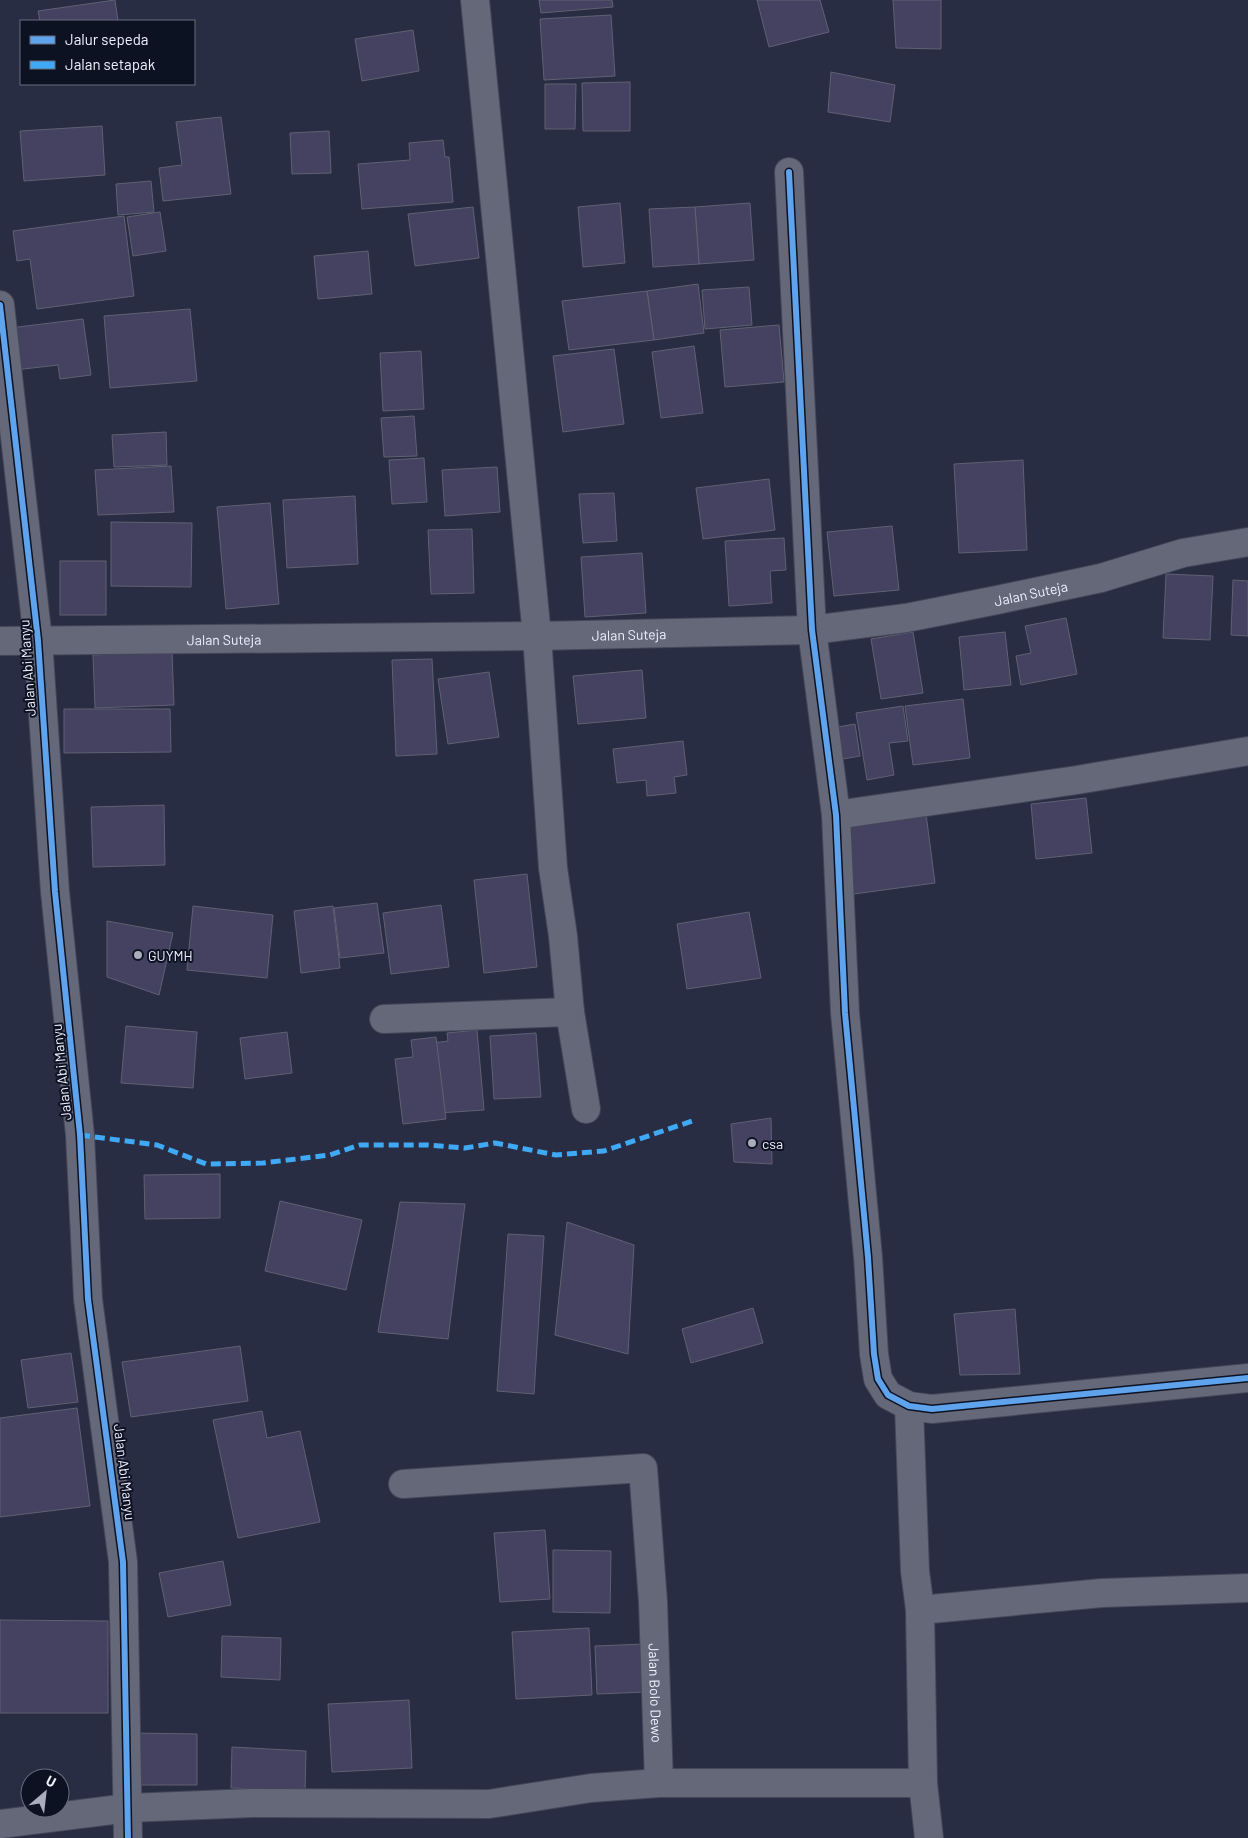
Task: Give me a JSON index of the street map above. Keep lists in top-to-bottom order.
{
  "streets": {
    "street": ["Jalan Suteja", "Jalan Abi Manyu", "Jalan Bolo Dewo"]
  },
  "crossings": [
    ["Jalan Suteja", "Jalan Abi Manyu"]
  ],
  "places": ["GUYMH", "csa"],
  "legend": ["Jalur sepeda", "Jalan setapak"],
  "north": "top right"
}
